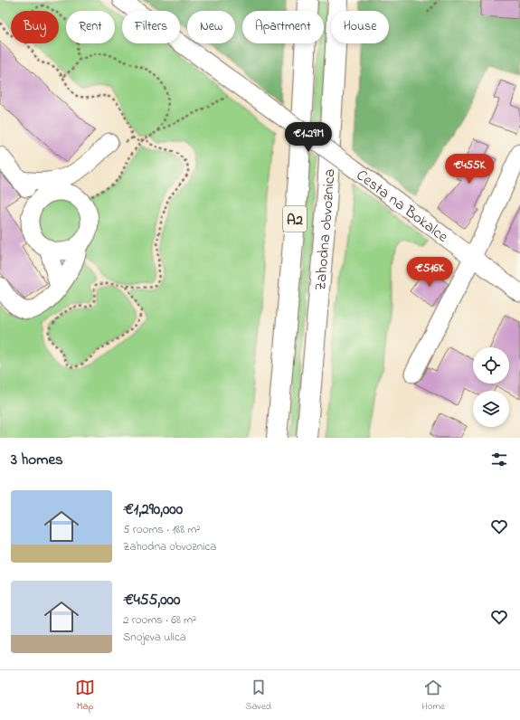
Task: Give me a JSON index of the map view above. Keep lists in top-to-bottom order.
{
  "streets": {
    "highway": ["A2", "Zahodna obvoznica"],
    "street": ["Cesta na Bokalce"]
  },
  "page": {
    "chip": [
      "Buy",
      "Rent",
      "Filters",
      "New",
      "Apartment",
      "House"
    ],
    "price": ["€1.29M", "€455K", "€516K"],
    "heading": "3 homes",
    "list": [
      {
        "name": "€1,290,000",
        "note": "5 rooms · 188 m² · Zahodna obvoznica"
      },
      {
        "name": "€455,000",
        "note": "2 rooms · 68 m² · Snojeva ulica"
      }
    ],
    "tabs": ["Map", "Saved", "Home"]
  }
}
